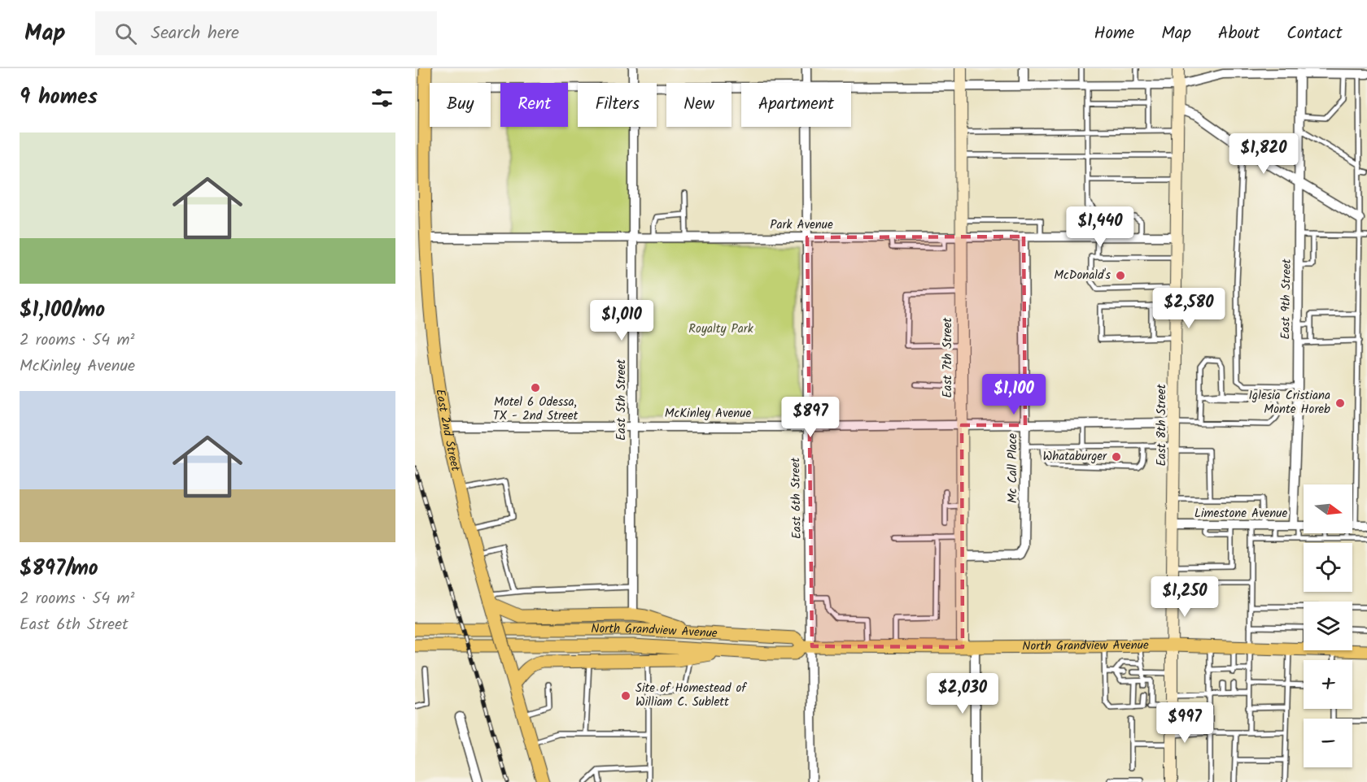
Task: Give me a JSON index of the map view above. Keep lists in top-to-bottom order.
{
  "streets": {
    "main road": [
      "East 7th Street",
      "East 8th Street",
      "East 2nd Street",
      "North Grandview Avenue"
    ],
    "street": [
      "Park Avenue",
      "East 9th Street",
      "East 5th Street",
      "McKinley Avenue",
      "Mc Call Place",
      "East 6th Street",
      "Limestone Avenue"
    ]
  },
  "crossings": [
    ["Park Avenue", "East 7th Street"],
    ["Park Avenue", "East 5th Street"],
    ["Park Avenue", "East 8th Street"],
    ["Park Avenue", "East 2nd Street"],
    ["Park Avenue", "Mc Call Place"],
    ["Park Avenue", "East 6th Street"],
    ["East 9th Street", "Limestone Avenue"],
    ["East 7th Street", "McKinley Avenue"],
    ["East 7th Street", "Mc Call Place"],
    ["East 7th Street", "North Grandview Avenue"],
    ["East 5th Street", "McKinley Avenue"],
    ["McKinley Avenue", "East 8th Street"],
    ["McKinley Avenue", "East 2nd Street"],
    ["McKinley Avenue", "Mc Call Place"],
    ["McKinley Avenue", "East 6th Street"],
    ["East 8th Street", "Limestone Avenue"],
    ["East 8th Street", "North Grandview Avenue"],
    ["East 2nd Street", "North Grandview Avenue"],
    ["East 6th Street", "North Grandview Avenue"]
  ],
  "parks": ["Royalty Park"],
  "places": [
    "McDonald's",
    "Motel 6 Odessa, TX - 2nd Street",
    "Iglesia Cristiana Monte Horeb",
    "Whataburger",
    "Site of Homestead of William C. Sublett"
  ],
  "north": "right",
  "page": {
    "header": "Map",
    "search": "Search here",
    "nav": [
      "Home",
      "Map",
      "About",
      "Contact"
    ],
    "heading": "9 homes",
    "chip": [
      "Buy",
      "Rent",
      "Filters",
      "New",
      "Apartment"
    ],
    "list": [
      {
        "name": "$1,100/mo",
        "note": "2 rooms · 54 m² · McKinley Avenue"
      },
      {
        "name": "$897/mo",
        "note": "2 rooms · 54 m² · East 6th Street"
      }
    ],
    "price": [
      "$1,820",
      "$1,440",
      "$2,580",
      "$1,010",
      "$1,100",
      "$897",
      "$1,250",
      "$2,030",
      "$997"
    ],
    "map_buttons": ["+", "−"]
  }
}
